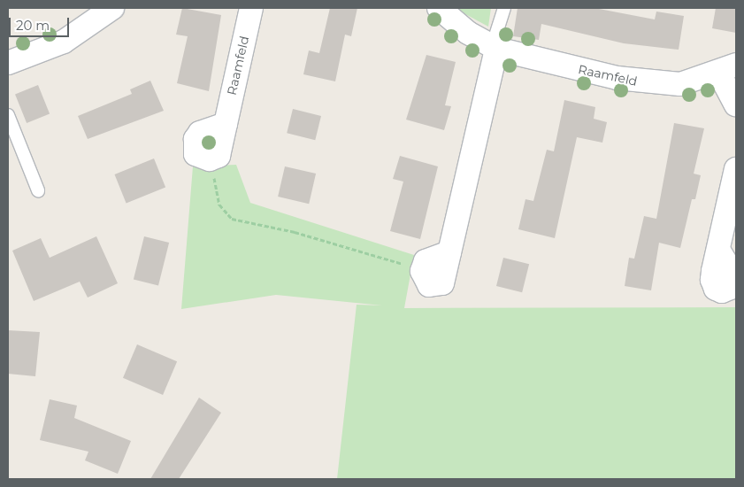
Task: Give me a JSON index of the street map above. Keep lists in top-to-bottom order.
{
  "streets": {
    "street": ["Raamfeld"]
  },
  "scale_bar": "20 m"
}
